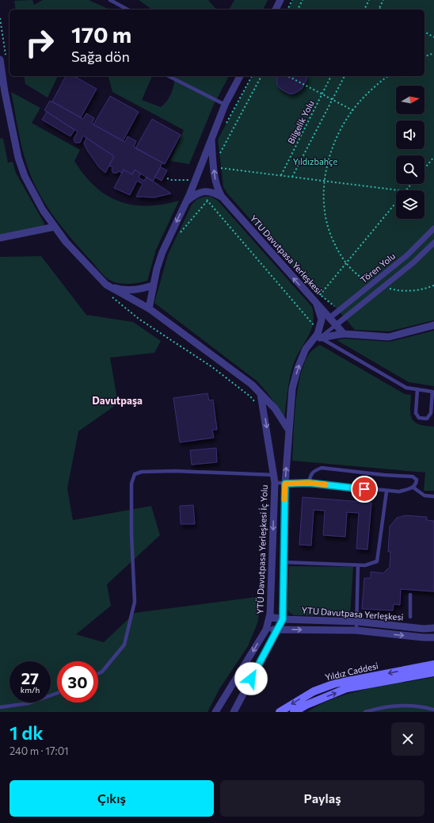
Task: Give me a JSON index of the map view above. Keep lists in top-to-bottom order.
{
  "streets": {
    "main road": ["Yıldız Caddesi"],
    "street": ["YTU Davutpasa Yerleşkesi", "Tören Yolu", "YTÜ Davutpasa Yerleşkesi İç Yolu"],
    "path": ["Bilgelik Yolu"]
  },
  "crossings": [
    ["YTU Davutpasa Yerleşkesi", "Tören Yolu"],
    ["YTU Davutpasa Yerleşkesi", "YTÜ Davutpasa Yerleşkesi İç Yolu"]
  ],
  "districts": ["Davutpaşa"],
  "parks": ["Yıldızbahçe"],
  "north": "right",
  "page": {
    "turn": ["170 m", "Sağa dön"],
    "speed": "27 km/h",
    "limit": "30",
    "heading": ["1 dk", "240 m · 17:01"],
    "buttons": ["Çıkış", "Paylaş"]
  }
}
